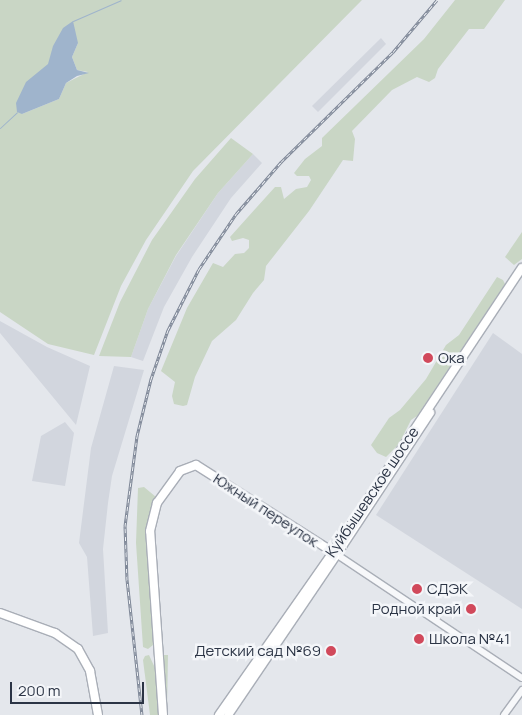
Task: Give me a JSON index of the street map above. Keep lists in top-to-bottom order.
{
  "streets": {
    "main road": ["Куйбышевское шоссе", "Южный переулок"]
  },
  "crossings": [
    ["Куйбышевское шоссе", "Южный переулок"]
  ],
  "places": [
    "Ока",
    "СДЭК",
    "Родной край",
    "Школа №41",
    "Детский сад №69"
  ],
  "scale_bar": "200 m"
}
